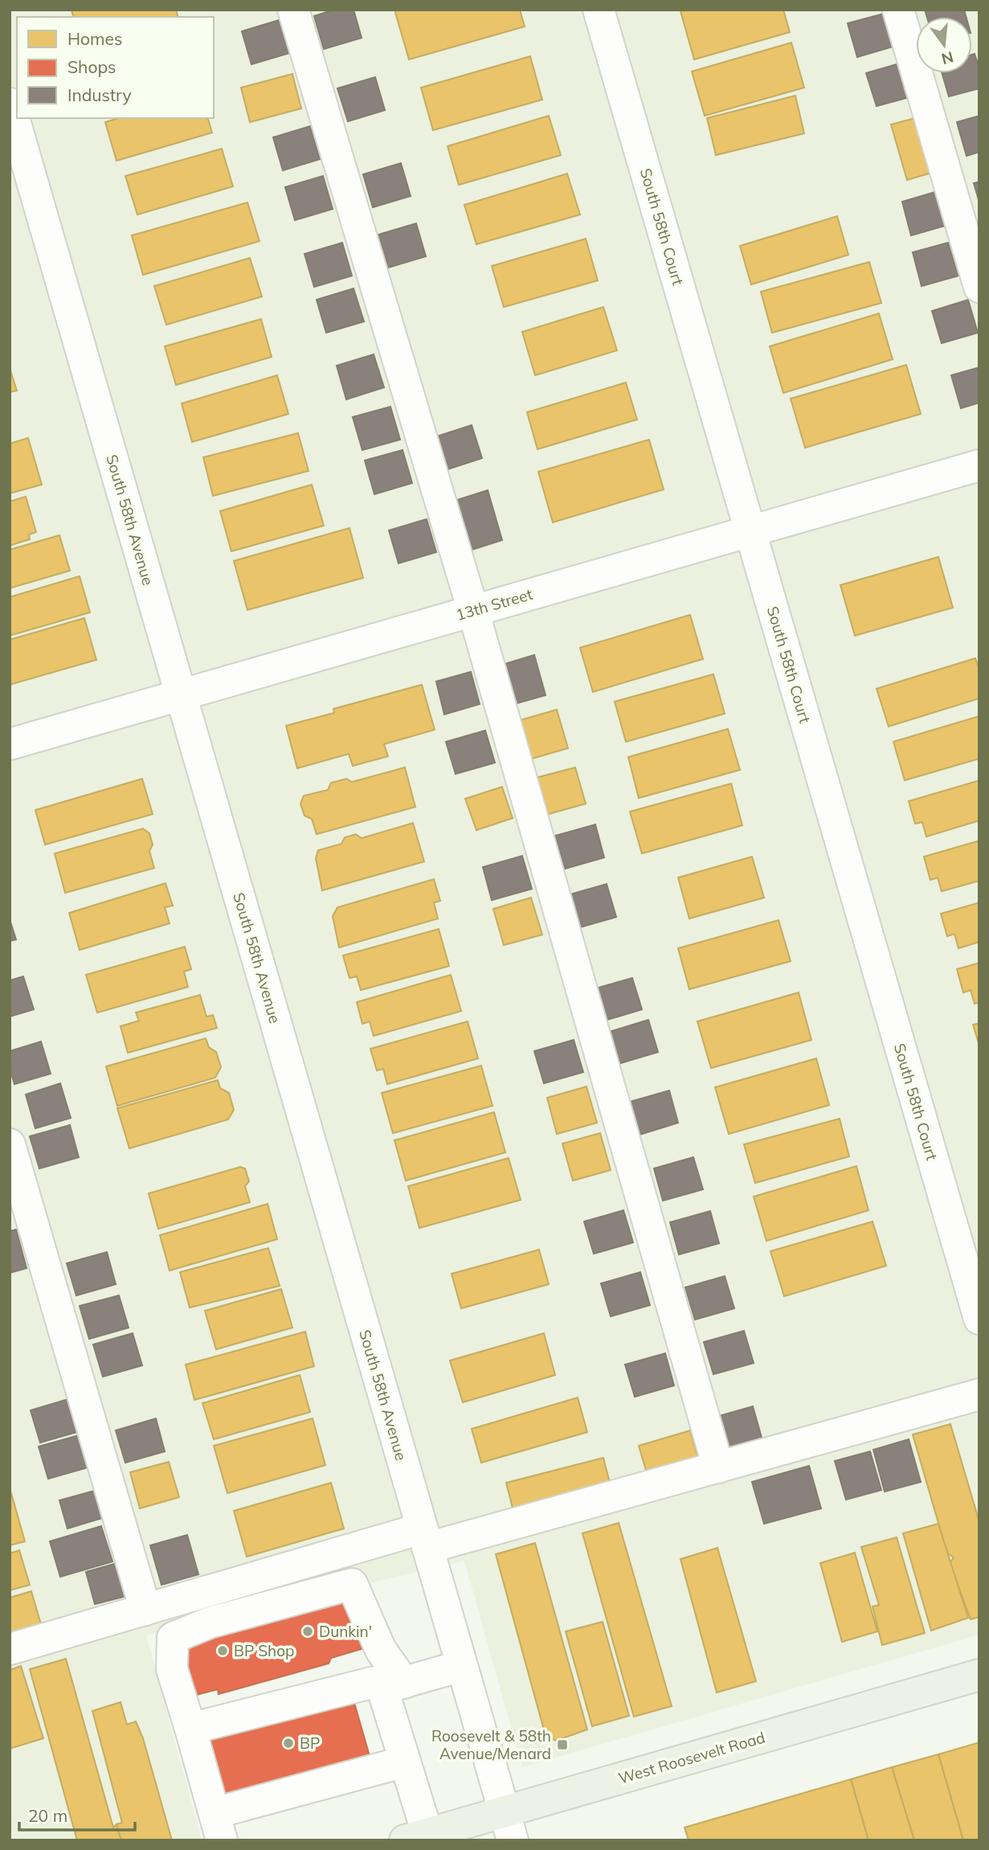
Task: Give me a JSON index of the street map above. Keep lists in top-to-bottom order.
{
  "streets": {
    "main road": ["West Roosevelt Road"],
    "street": ["South 58th Court", "South 58th Avenue", "13th Street"]
  },
  "crossings": [
    ["South 58th Court", "13th Street"],
    ["South 58th Avenue", "13th Street"],
    ["South 58th Avenue", "West Roosevelt Road"]
  ],
  "places": {
    "other": ["Dunkin'", "BP Shop", "BP"],
    "transit": ["Roosevelt & 58th Avenue/Menard"]
  },
  "legend": ["Homes", "Shops", "Industry"],
  "scale_bar": "20 m",
  "north": "bottom"
}
